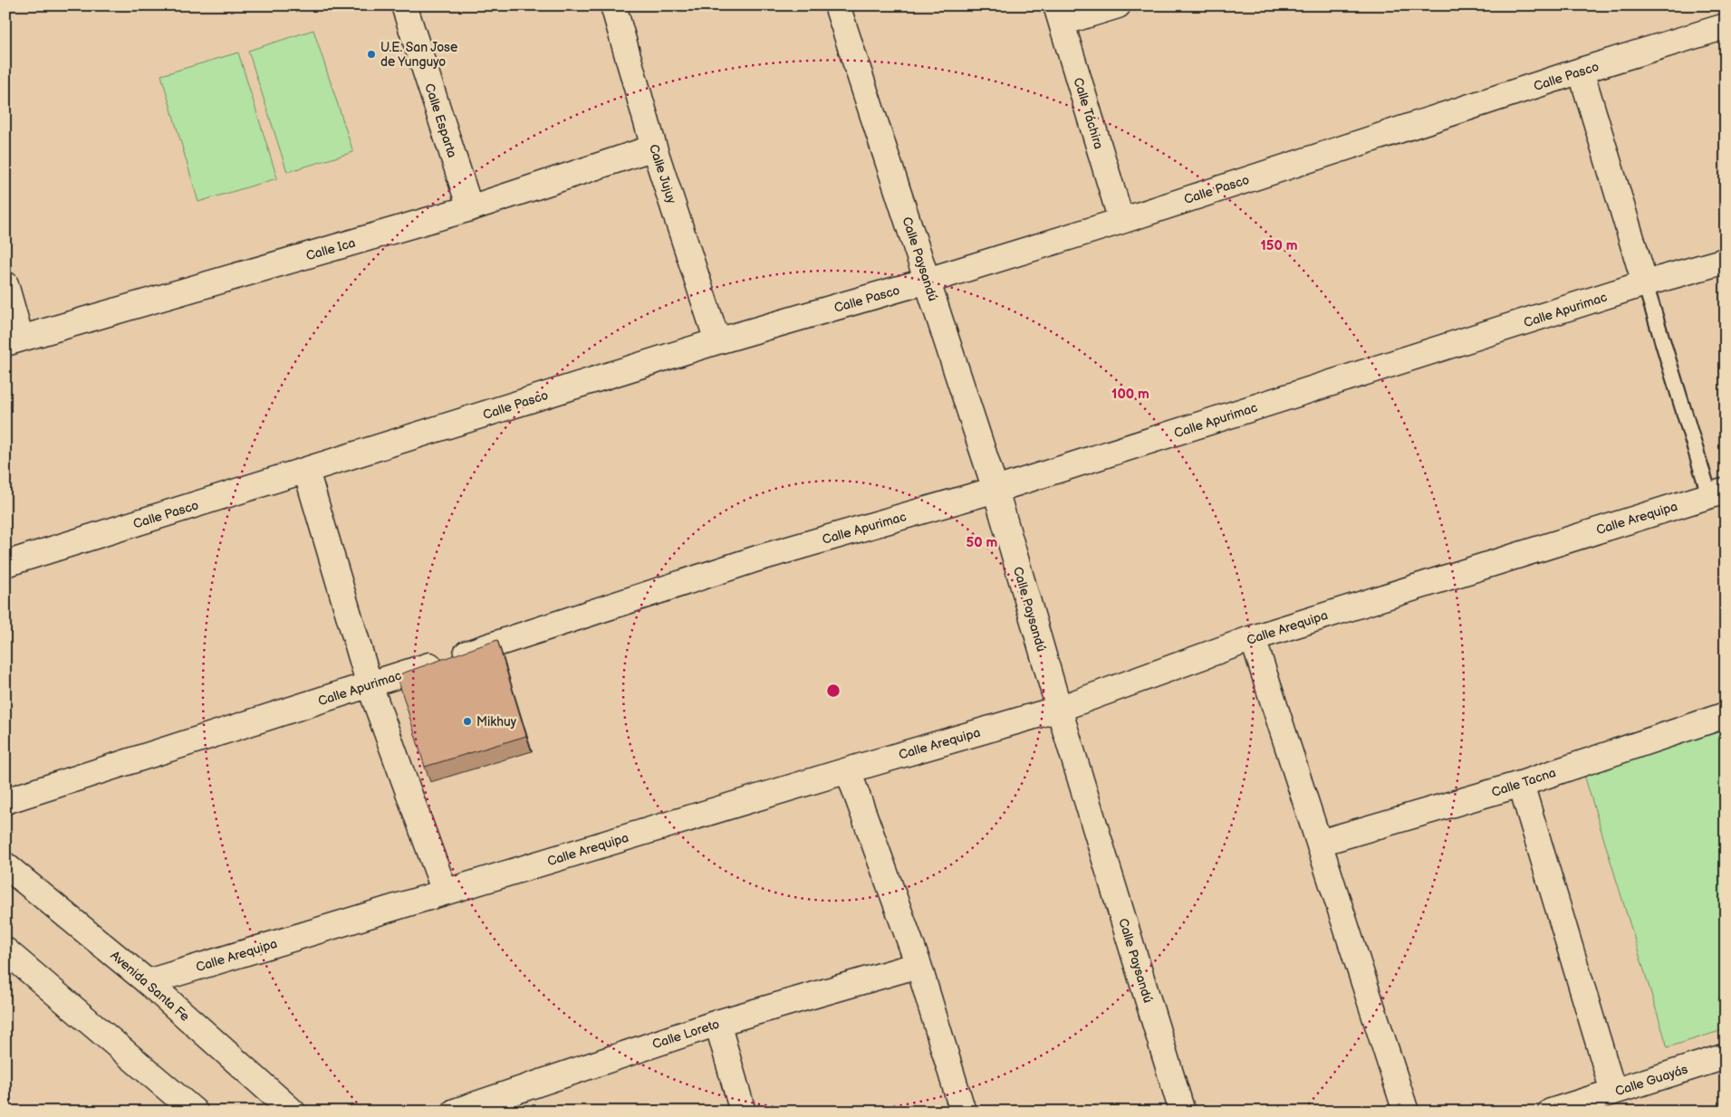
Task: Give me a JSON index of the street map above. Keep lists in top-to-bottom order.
{
  "streets": {
    "street": [
      "Calle Pasco",
      "Calle Táchira",
      "Calle Esparta",
      "Calle Jujuy",
      "Calle Ica",
      "Calle Paysandú",
      "Calle Apurimac",
      "Calle Arequipa",
      "Calle Tacna",
      "Avenida Santa Fe",
      "Calle Loreto",
      "Calle Guayás"
    ]
  },
  "crossings": [
    ["Calle Pasco", "Calle Táchira"],
    ["Calle Pasco", "Calle Jujuy"],
    ["Calle Pasco", "Calle Paysandú"],
    ["Calle Esparta", "Calle Ica"],
    ["Calle Jujuy", "Calle Ica"],
    ["Calle Paysandú", "Calle Apurimac"],
    ["Calle Paysandú", "Calle Arequipa"],
    ["Calle Arequipa", "Avenida Santa Fe"]
  ],
  "places": ["U.E. San Jose de Yunguyo", "Mikhuy"],
  "rings": ["150 m", "100 m", "50 m"]
}
